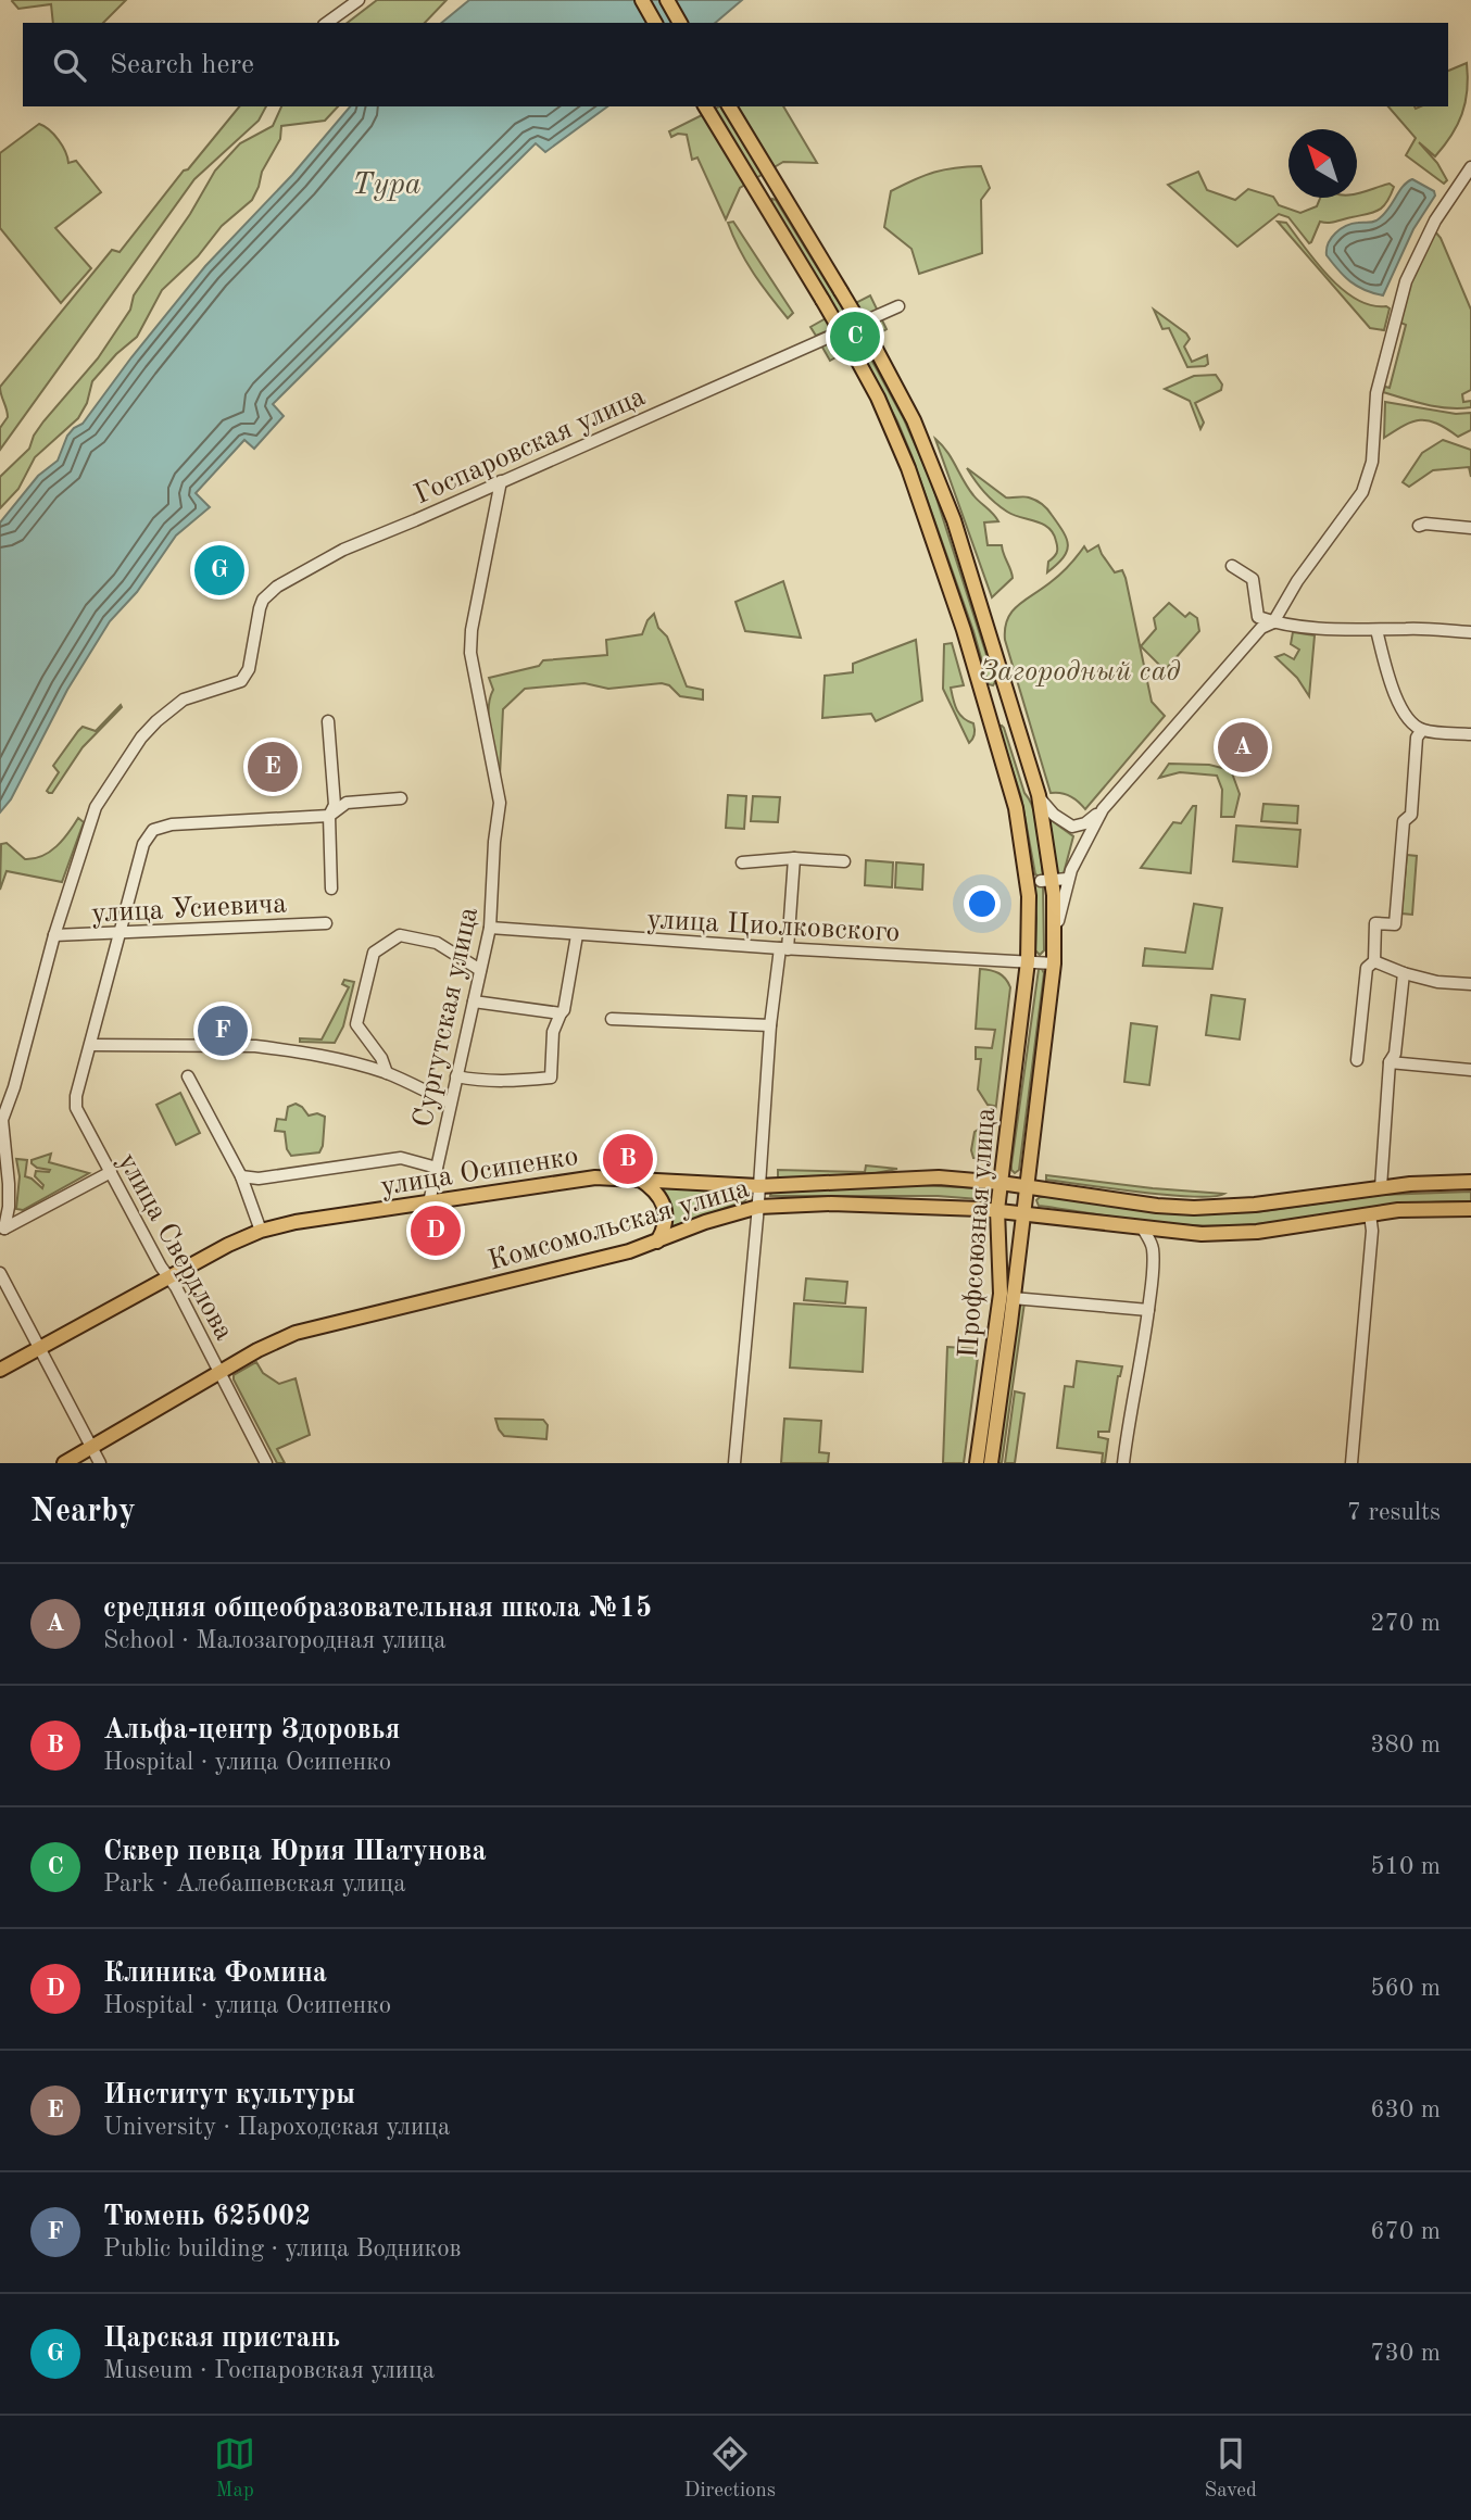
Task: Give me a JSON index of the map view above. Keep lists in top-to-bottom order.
{
  "streets": {
    "main road": ["улица Осипенко", "Комсомольская улица", "Профсоюзная улица"],
    "street": [
      "Госпаровская улица",
      "улица Усиевича",
      "улица Циолковского",
      "Сургутская улица",
      "улица Свердлова"
    ]
  },
  "crossings": [
    ["Госпаровская улица", "улица Усиевича"],
    ["Госпаровская улица", "Сургутская улица"],
    ["улица Усиевича", "улица Свердлова"],
    ["улица Циолковского", "Сургутская улица"],
    ["улица Циолковского", "Профсоюзная улица"],
    ["Сургутская улица", "улица Осипенко"],
    ["улица Осипенко", "Профсоюзная улица"],
    ["улица Осипенко", "улица Свердлова"],
    ["Комсомольская улица", "Профсоюзная улица"],
    ["Комсомольская улица", "улица Свердлова"]
  ],
  "water": ["Тура"],
  "parks": ["Загородный сад"],
  "north": "top left",
  "page": {
    "search": "Search here",
    "pins": [
      "C",
      "G",
      "A",
      "E",
      "F",
      "B",
      "D"
    ],
    "heading": ["Nearby", "7 results"],
    "list": [
      {
        "mark": "A",
        "name": "средняя общеобразовательная школа №15",
        "note": "School · Малозагородная улица",
        "value": "270 m"
      },
      {
        "mark": "B",
        "name": "Альфа-центр Здоровья",
        "note": "Hospital · улица Осипенко",
        "value": "380 m"
      },
      {
        "mark": "C",
        "name": "Сквер певца Юрия Шатунова",
        "note": "Park · Алебашевская улица",
        "value": "510 m"
      },
      {
        "mark": "D",
        "name": "Клиника Фомина",
        "note": "Hospital · улица Осипенко",
        "value": "560 m"
      },
      {
        "mark": "E",
        "name": "Институт культуры",
        "note": "University · Пароходская улица",
        "value": "630 m"
      },
      {
        "mark": "F",
        "name": "Тюмень 625002",
        "note": "Public building · улица Водников",
        "value": "670 m"
      },
      {
        "mark": "G",
        "name": "Царская пристань",
        "note": "Museum · Госпаровская улица",
        "value": "730 m"
      }
    ],
    "nav": ["Map", "Directions", "Saved"]
  }
}
